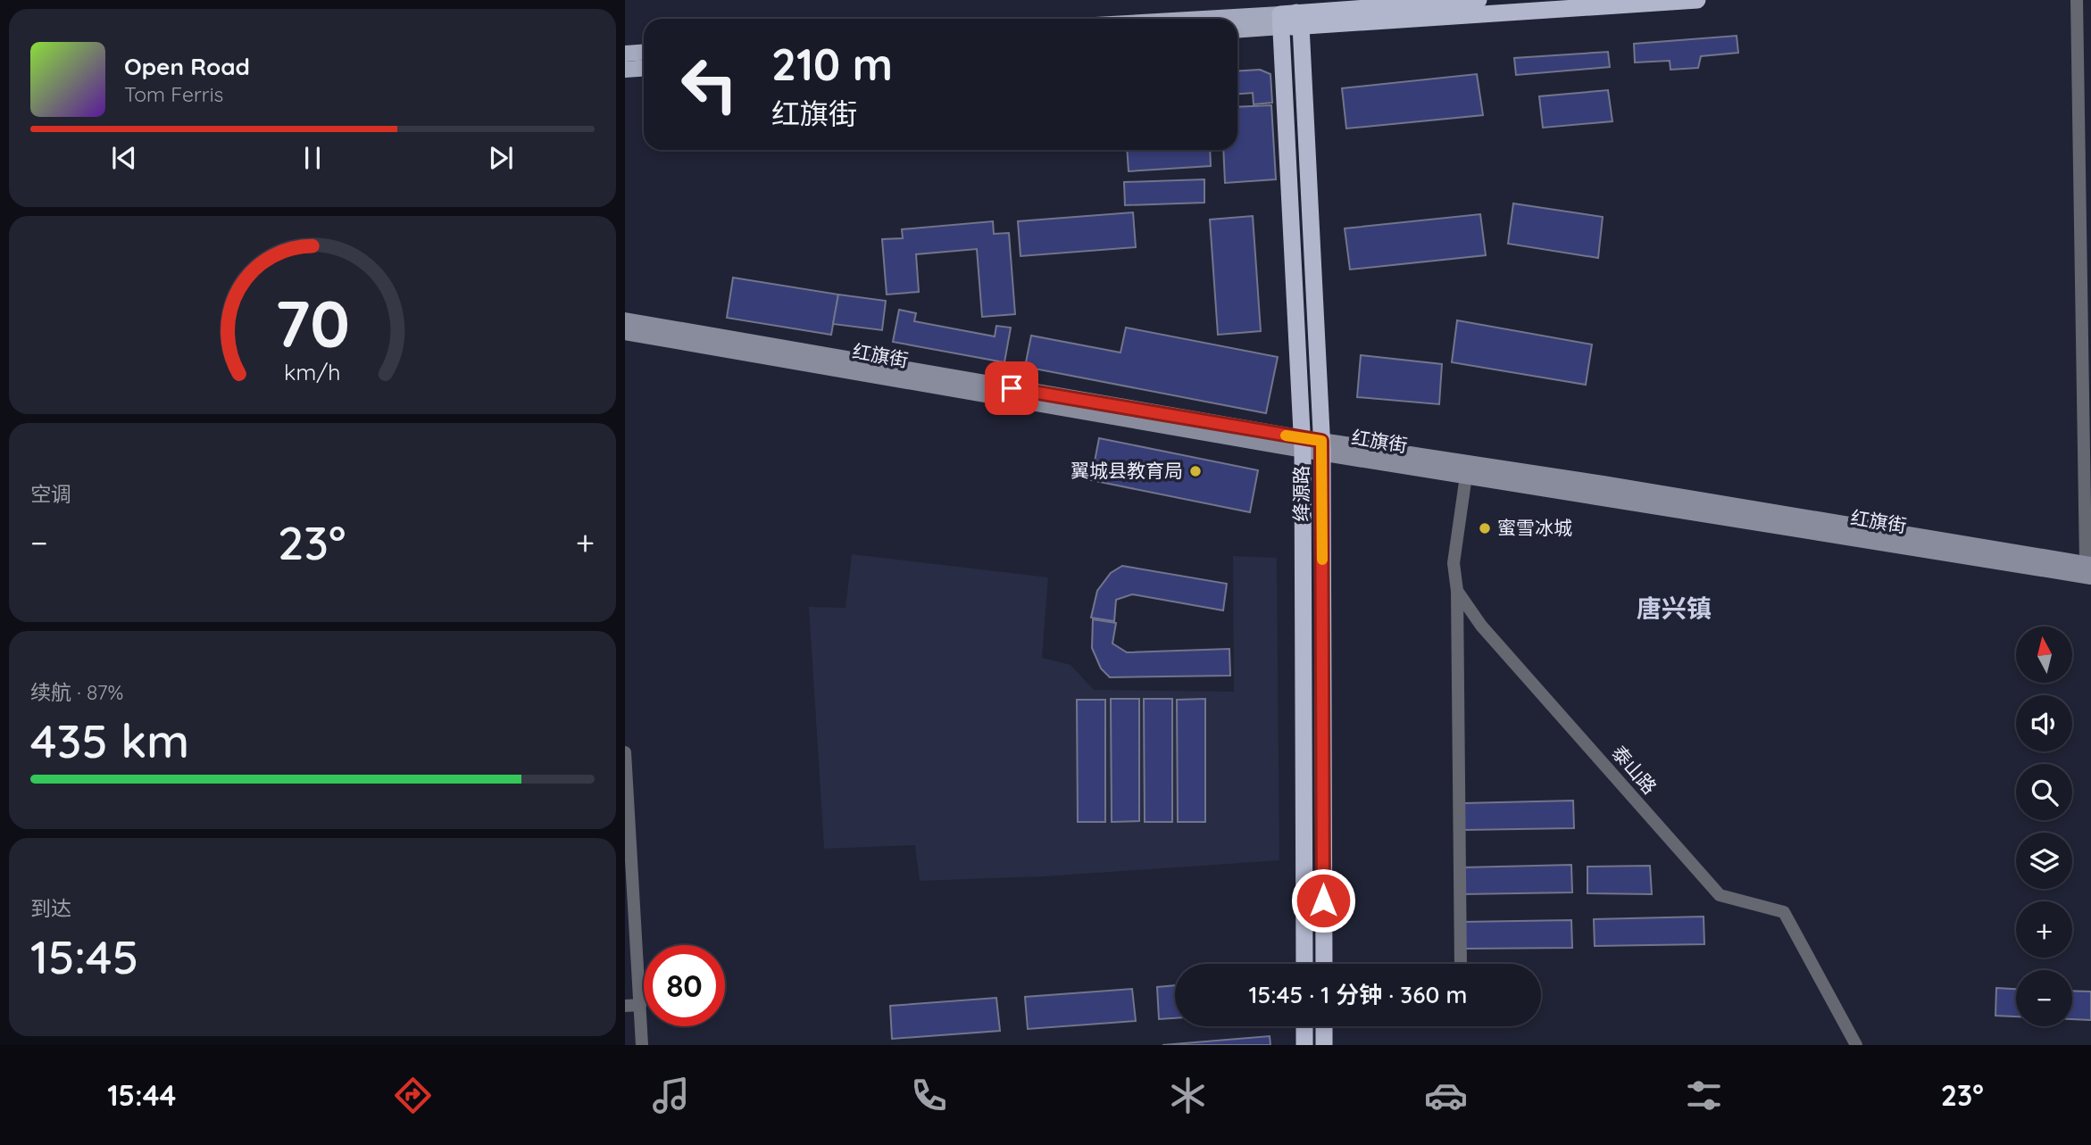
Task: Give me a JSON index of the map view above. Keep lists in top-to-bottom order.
{
  "streets": {
    "highway": ["绛源路"],
    "main road": ["红旗街"],
    "street": ["泰山路"]
  },
  "crossings": [
    ["红旗街", "绛源路"],
    ["红旗街", "泰山路"]
  ],
  "districts": ["唐兴镇"],
  "places": ["翼城县教育局", "蜜雪冰城"],
  "north": "top",
  "page": {
    "turn": ["210 m", "红旗街"],
    "song": ["Open Road", "Tom Ferris"],
    "tile": [
      "空调",
      ["续航 · 87%", "435 km"],
      ["到达", "15:45"]
    ],
    "heat": ["−", "23°", "+"],
    "map_buttons": ["+", "−"],
    "limit": "80",
    "trip": "15:45 · 1 分钟 · 360 m",
    "tabs": ["15:44", "23°"],
    "gauge": ["70", "km/h"]
  }
}
